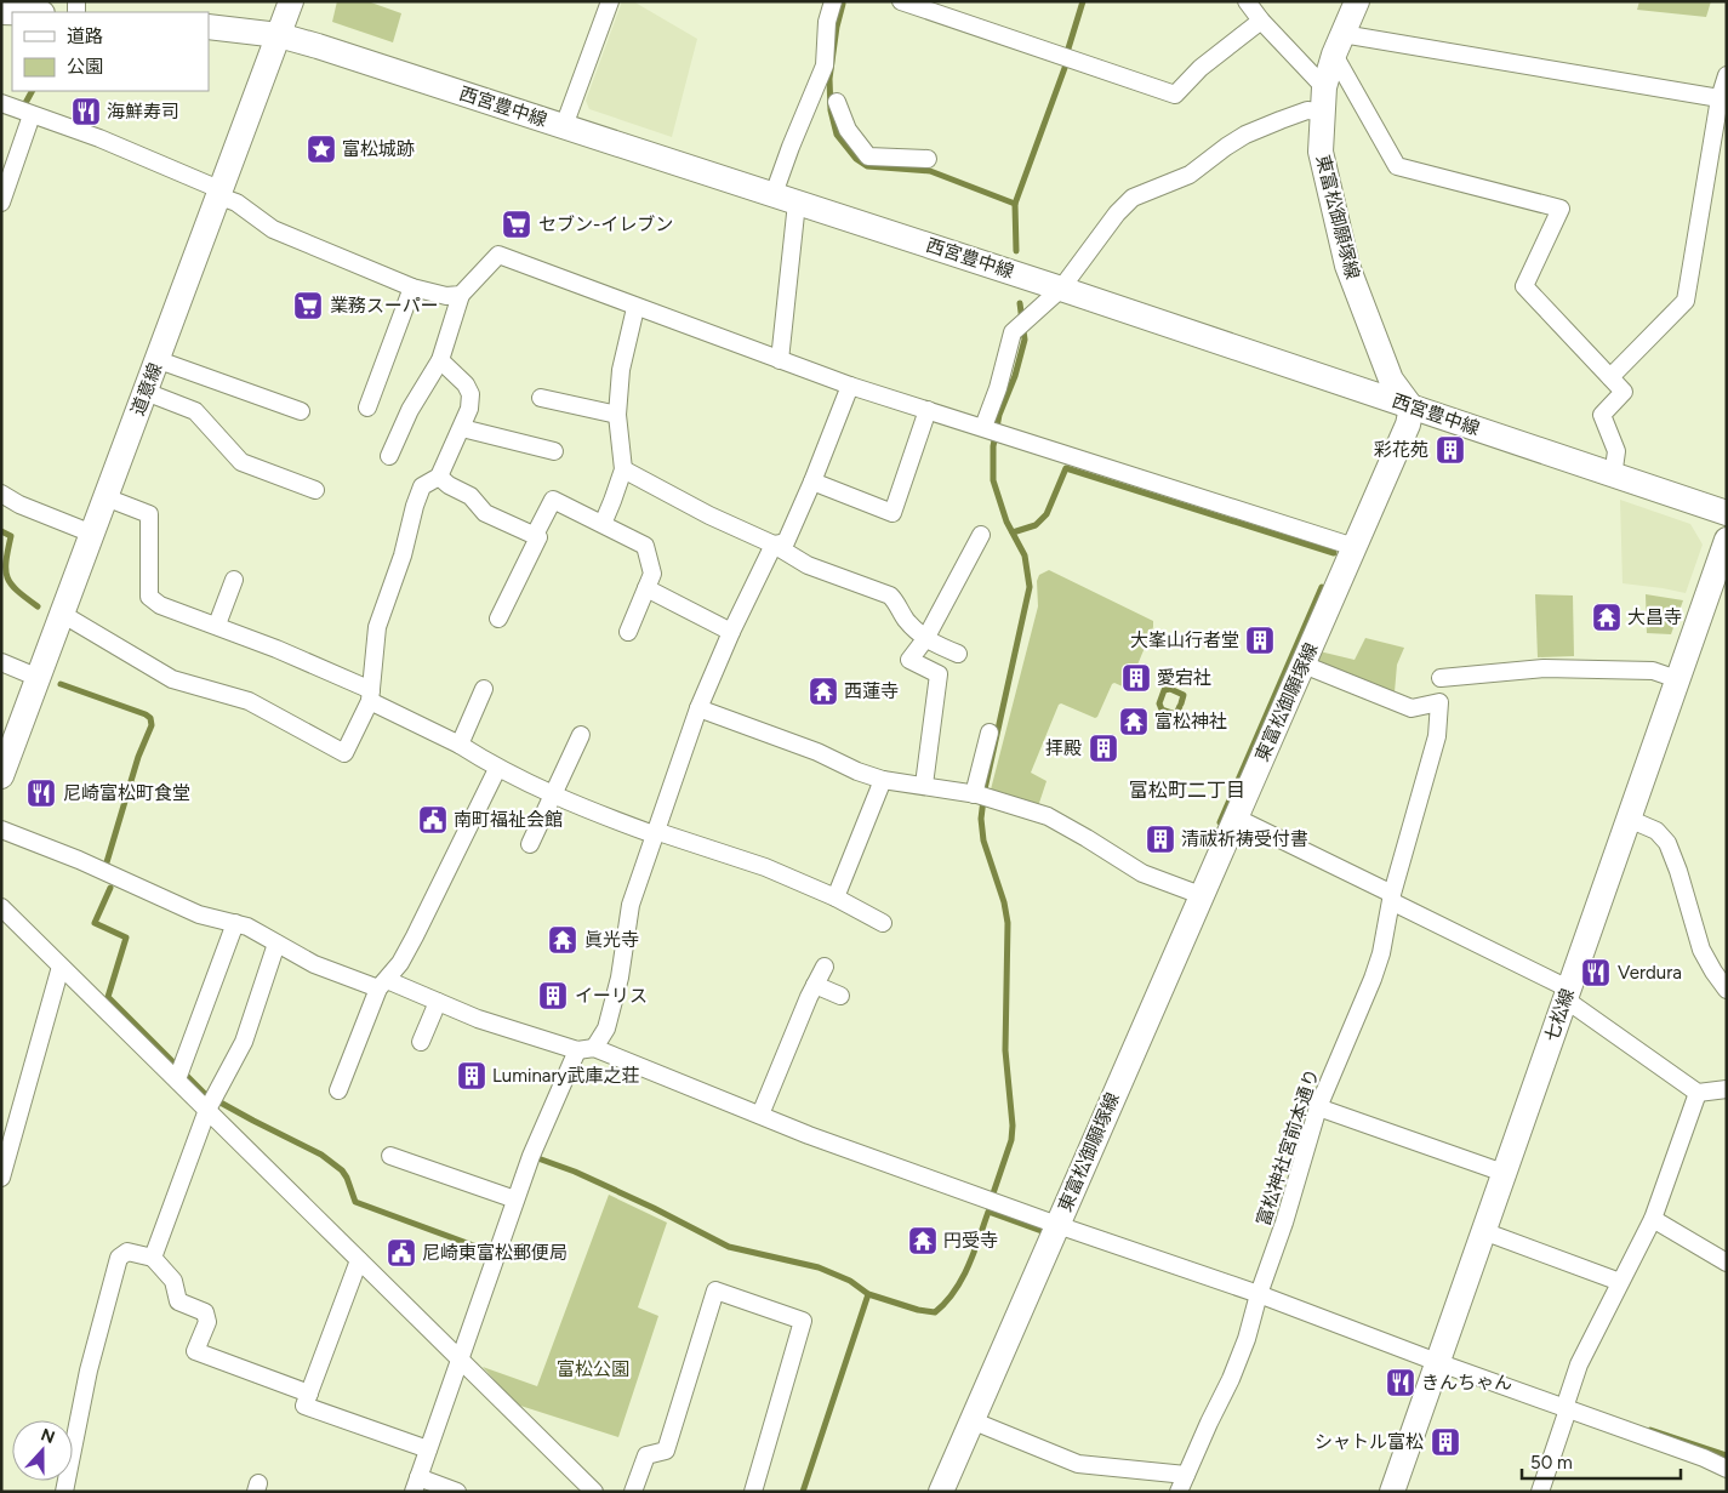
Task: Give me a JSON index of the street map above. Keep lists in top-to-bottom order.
{
  "streets": {
    "main road": [
      "西宮豊中線",
      "東富松御願塚線",
      "道意線",
      "七松線"
    ],
    "street": ["富松神社宮前本通り"]
  },
  "crossings": [
    ["西宮豊中線", "東富松御願塚線"],
    ["西宮豊中線", "道意線"],
    ["東富松御願塚線", "富松神社宮前本通り"]
  ],
  "districts": ["富松町二丁目"],
  "parks": ["富松公園"],
  "places": {
    "restaurant": [
      "海鮮寿司",
      "尼崎富松町食堂",
      "Verdura",
      "きんちゃん"
    ],
    "place": ["富松城跡"],
    "supermarket": ["セブン-イレブン", "業務スーパー"],
    "building": [
      "彩花苑",
      "大峯山行者堂",
      "愛宕社",
      "拝殿",
      "清祓祈祷受付書",
      "イーリス",
      "Luminary武庫之荘",
      "シャトル富松"
    ],
    "temple": [
      "大昌寺",
      "西蓮寺",
      "富松神社",
      "眞光寺",
      "円受寺"
    ],
    "public building": ["南町福祉会館", "尼崎東富松郵便局"]
  },
  "legend": ["道路", "公園"],
  "scale_bar": "50 m",
  "north": "top"
}
